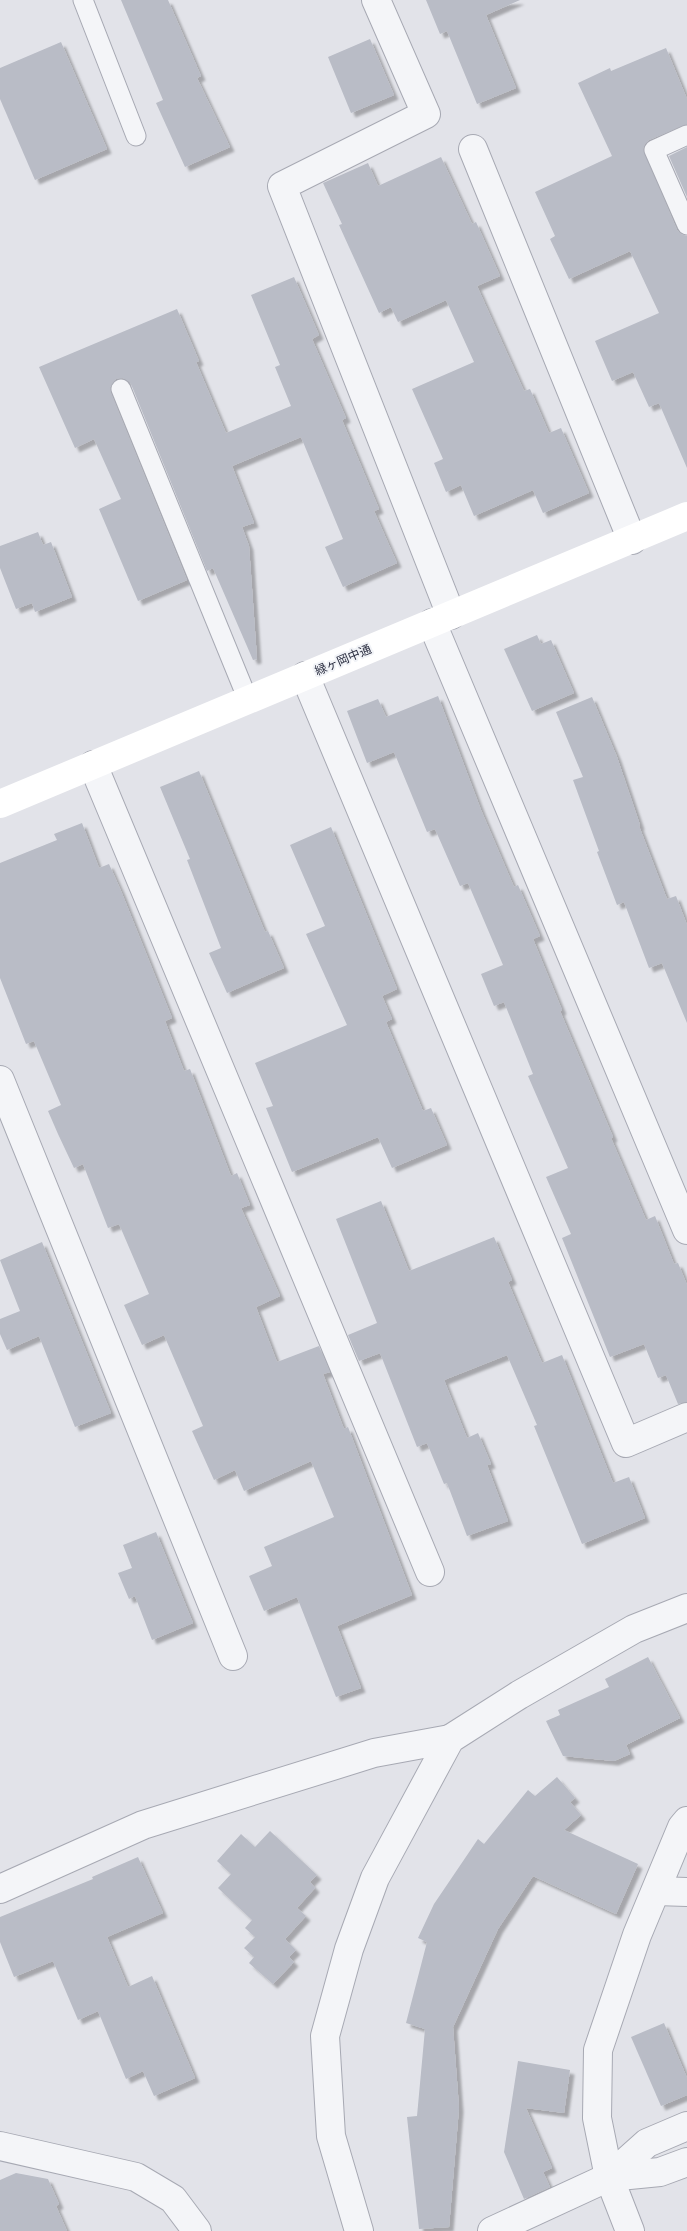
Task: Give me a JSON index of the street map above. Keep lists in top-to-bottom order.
{
  "streets": {
    "street": ["緑ヶ岡中通"]
  }
}
